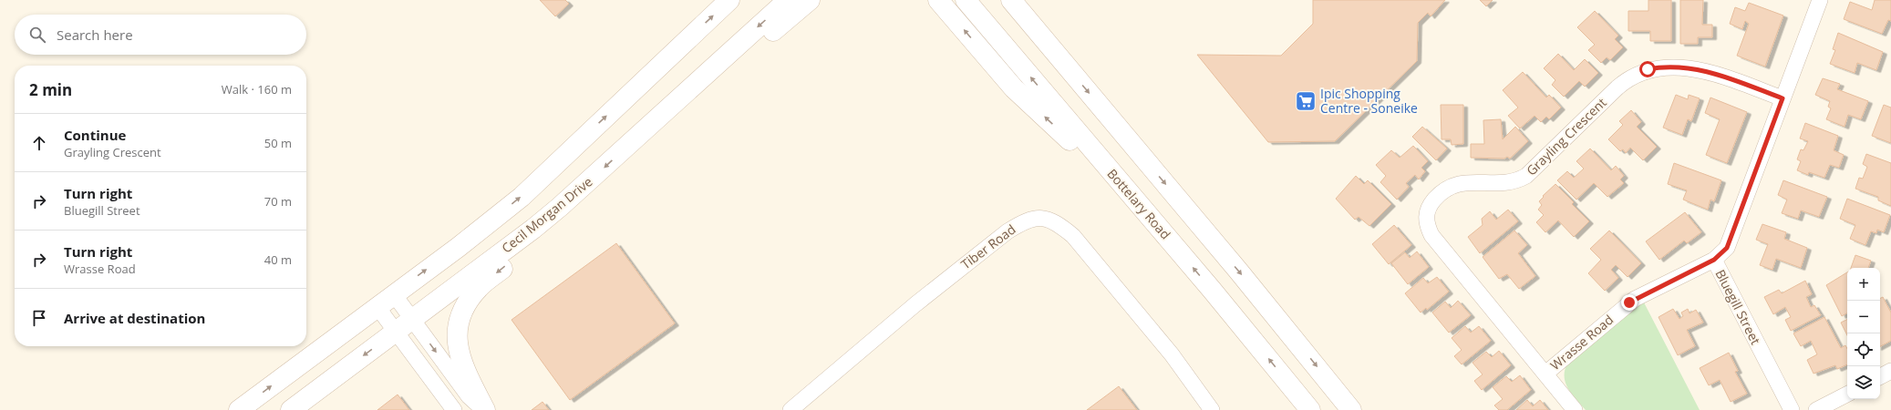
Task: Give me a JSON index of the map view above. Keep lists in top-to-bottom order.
{
  "streets": {
    "main road": ["Bottelary Road", "Cecil Morgan Drive"],
    "street": [
      "Grayling Crescent",
      "Tiber Road",
      "Bluegill Street",
      "Wrasse Road"
    ]
  },
  "crossings": [
    ["Grayling Crescent", "Bluegill Street"],
    ["Grayling Crescent", "Wrasse Road"],
    ["Bluegill Street", "Wrasse Road"]
  ],
  "places": {
    "supermarket": ["Ipic Shopping Centre - Soneike"]
  },
  "page": {
    "search": "Search here",
    "heading": ["2 min", "Walk · 160 m"],
    "list": [
      ["Continue", "Grayling Crescent", "50 m"],
      ["Turn right", "Bluegill Street", "70 m"],
      ["Turn right", "Wrasse Road", "40 m"],
      "Arrive at destination"
    ],
    "map_buttons": ["+", "−"]
  }
}
